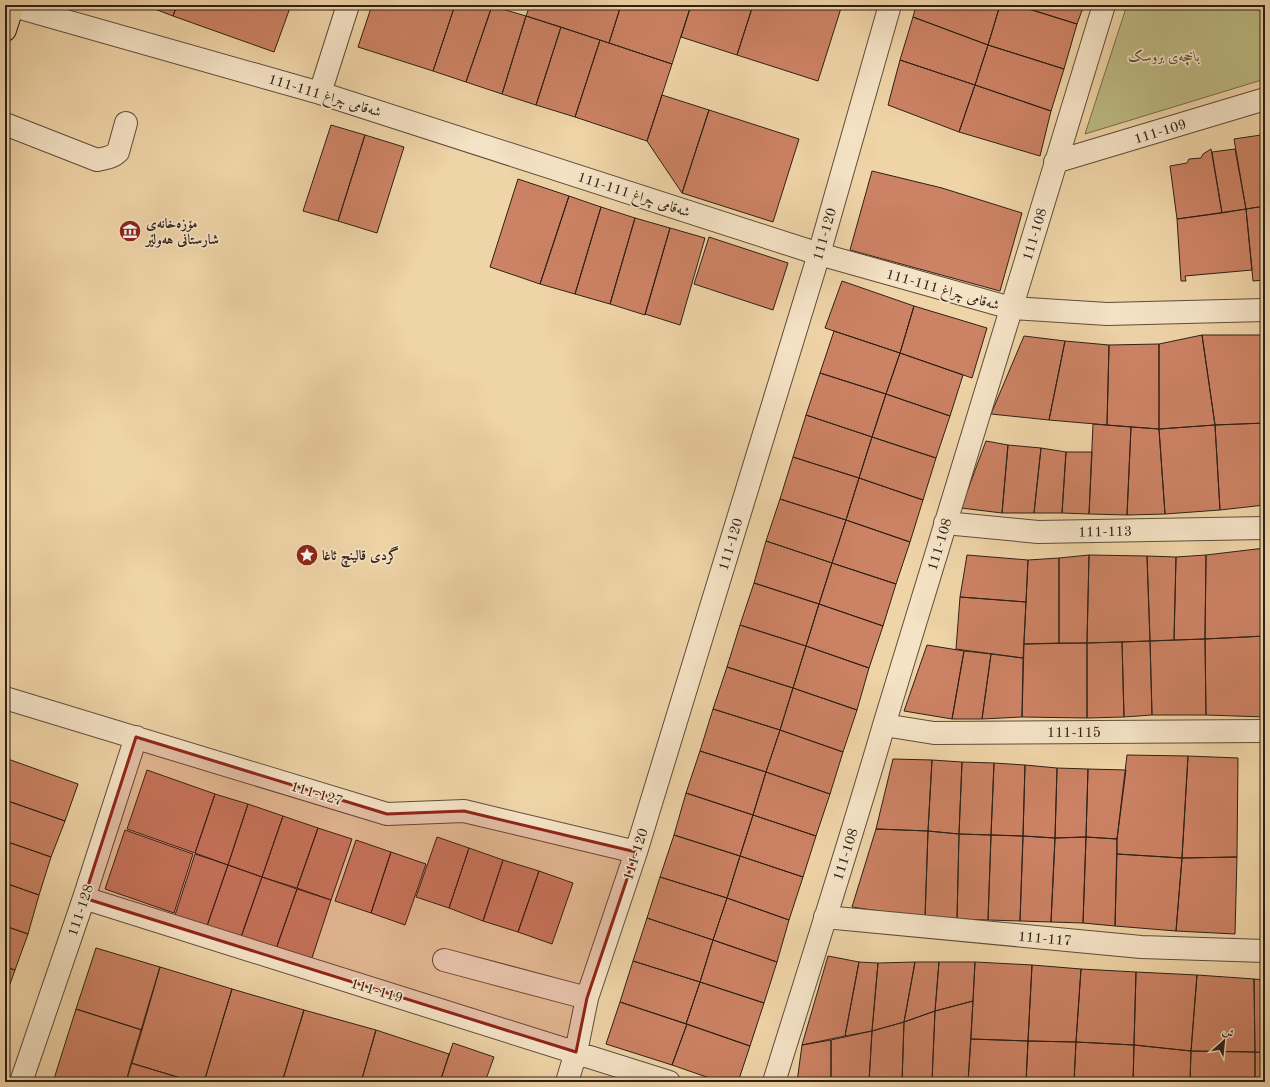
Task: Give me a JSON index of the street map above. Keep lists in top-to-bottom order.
{
  "streets": {
    "street": [
      "شەقامی چراغ 111-111",
      "111-109",
      "111-120",
      "111-108",
      "111-113",
      "111-115",
      "111-127",
      "111-128",
      "111-117",
      "111-119"
    ]
  },
  "crossings": [
    ["شەقامی چراغ 111-111", "111-120"],
    ["شەقامی چراغ 111-111", "111-108"],
    ["111-109", "111-108"],
    ["111-120", "111-127"],
    ["111-120", "111-119"],
    ["111-108", "111-113"],
    ["111-108", "111-115"],
    ["111-108", "111-117"],
    ["111-127", "111-128"],
    ["111-128", "111-119"]
  ],
  "parks": ["باخچەی بروسک"],
  "places": {
    "museum": ["مۆزەخانەی شارستانی هەولێر"],
    "place": ["گردی قالینچ ئاغا"]
  },
  "north": "top right"
}
